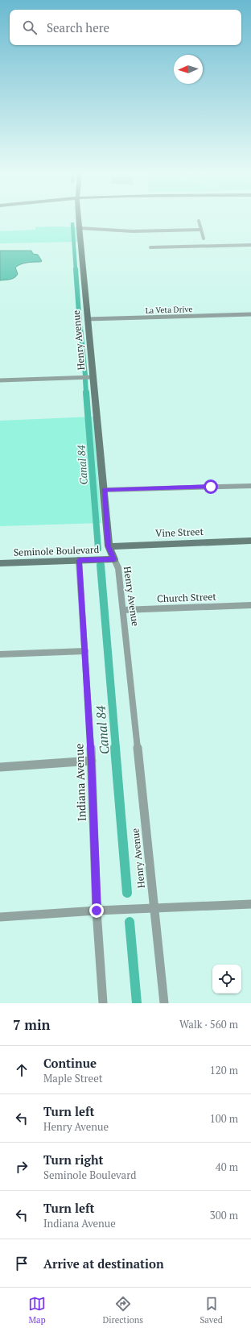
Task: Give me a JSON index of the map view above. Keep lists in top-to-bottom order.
{
  "streets": {
    "street": [
      "La Veta Drive",
      "Henry Avenue",
      "Vine Street",
      "Seminole Boulevard",
      "Church Street",
      "Indiana Avenue"
    ]
  },
  "crossings": [
    ["La Veta Drive", "Henry Avenue"],
    ["Henry Avenue", "Vine Street"],
    ["Henry Avenue", "Seminole Boulevard"],
    ["Henry Avenue", "Church Street"],
    ["Seminole Boulevard", "Indiana Avenue"]
  ],
  "water": ["Canal 84"],
  "north": "left",
  "page": {
    "search": "Search here",
    "heading": ["7 min", "Walk · 560 m"],
    "list": [
      ["Continue", "Maple Street", "120 m"],
      ["Turn left", "Henry Avenue", "100 m"],
      ["Turn right", "Seminole Boulevard", "40 m"],
      ["Turn left", "Indiana Avenue", "300 m"],
      "Arrive at destination"
    ],
    "nav": ["Map", "Directions", "Saved"]
  }
}
